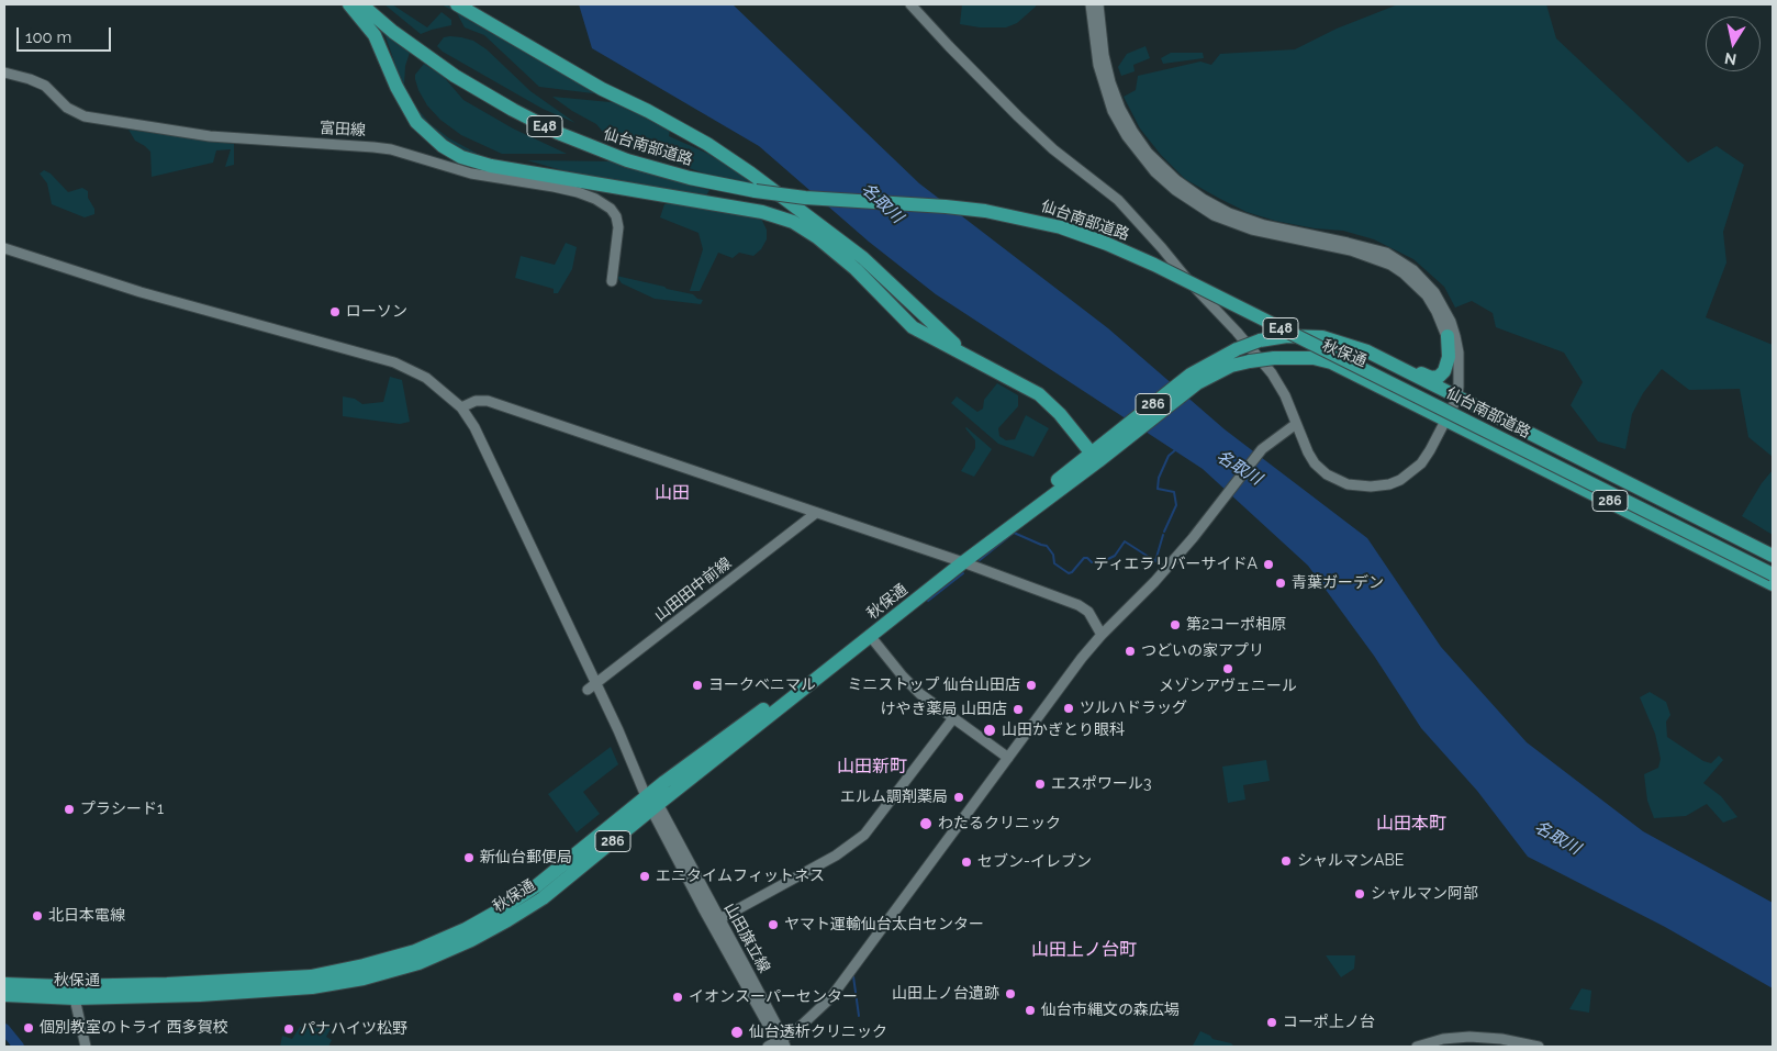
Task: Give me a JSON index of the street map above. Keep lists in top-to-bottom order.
{
  "streets": {
    "highway": [
      "E48",
      "仙台南部道路",
      "秋保通",
      "286"
    ],
    "street": ["富田線", "山田田中前線", "山田旗立線"]
  },
  "crossings": [
    ["秋保通", "山田旗立線"]
  ],
  "districts": [
    "山田",
    "山田新町",
    "山田本町",
    "山田上ノ台町"
  ],
  "water": ["名取川"],
  "places": [
    "ローソン",
    "ティエラリバーサイドA",
    "青葉ガーデン",
    "第2コーポ相原",
    "つどいの家アプリ",
    "メゾンアヴェニール",
    "ヨークベニマル",
    "ミニストップ 仙台山田店",
    "ツルハドラッグ",
    "けやき薬局 山田店",
    "山田かぎとり眼科",
    "エスポワール3",
    "エルム調剤薬局",
    "プラシード1",
    "わたるクリニック",
    "新仙台郵便局",
    "シャルマンABE",
    "セブン-イレブン",
    "エニタイムフィットネス",
    "シャルマン阿部",
    "北日本電線",
    "ヤマト運輸仙台太白センター",
    "山田上ノ台遺跡",
    "イオンスーパーセンター",
    "仙台市縄文の森広場",
    "コーポ上ノ台",
    "個別教室のトライ 西多賀校",
    "パナハイツ松野",
    "仙台透析クリニック"
  ],
  "scale_bar": "100 m",
  "north": "bottom"
}
